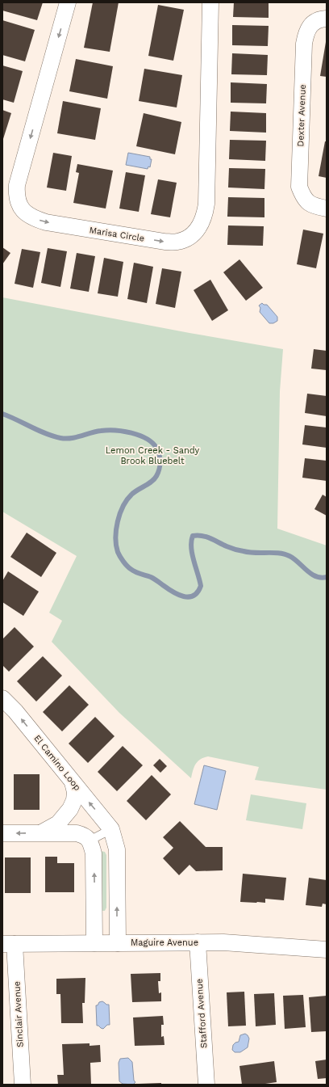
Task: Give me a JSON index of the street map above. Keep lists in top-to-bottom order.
{
  "streets": {
    "street": [
      "Dexter Avenue",
      "Marisa Circle",
      "El Camino Loop",
      "Maguire Avenue",
      "Stafford Avenue",
      "Sinclair Avenue"
    ]
  },
  "crossings": [
    ["Maguire Avenue", "Stafford Avenue"],
    ["Maguire Avenue", "Sinclair Avenue"]
  ],
  "one_way": ["El Camino Loop"],
  "parks": ["Lemon Creek - Sandy Brook Bluebelt"]
}
